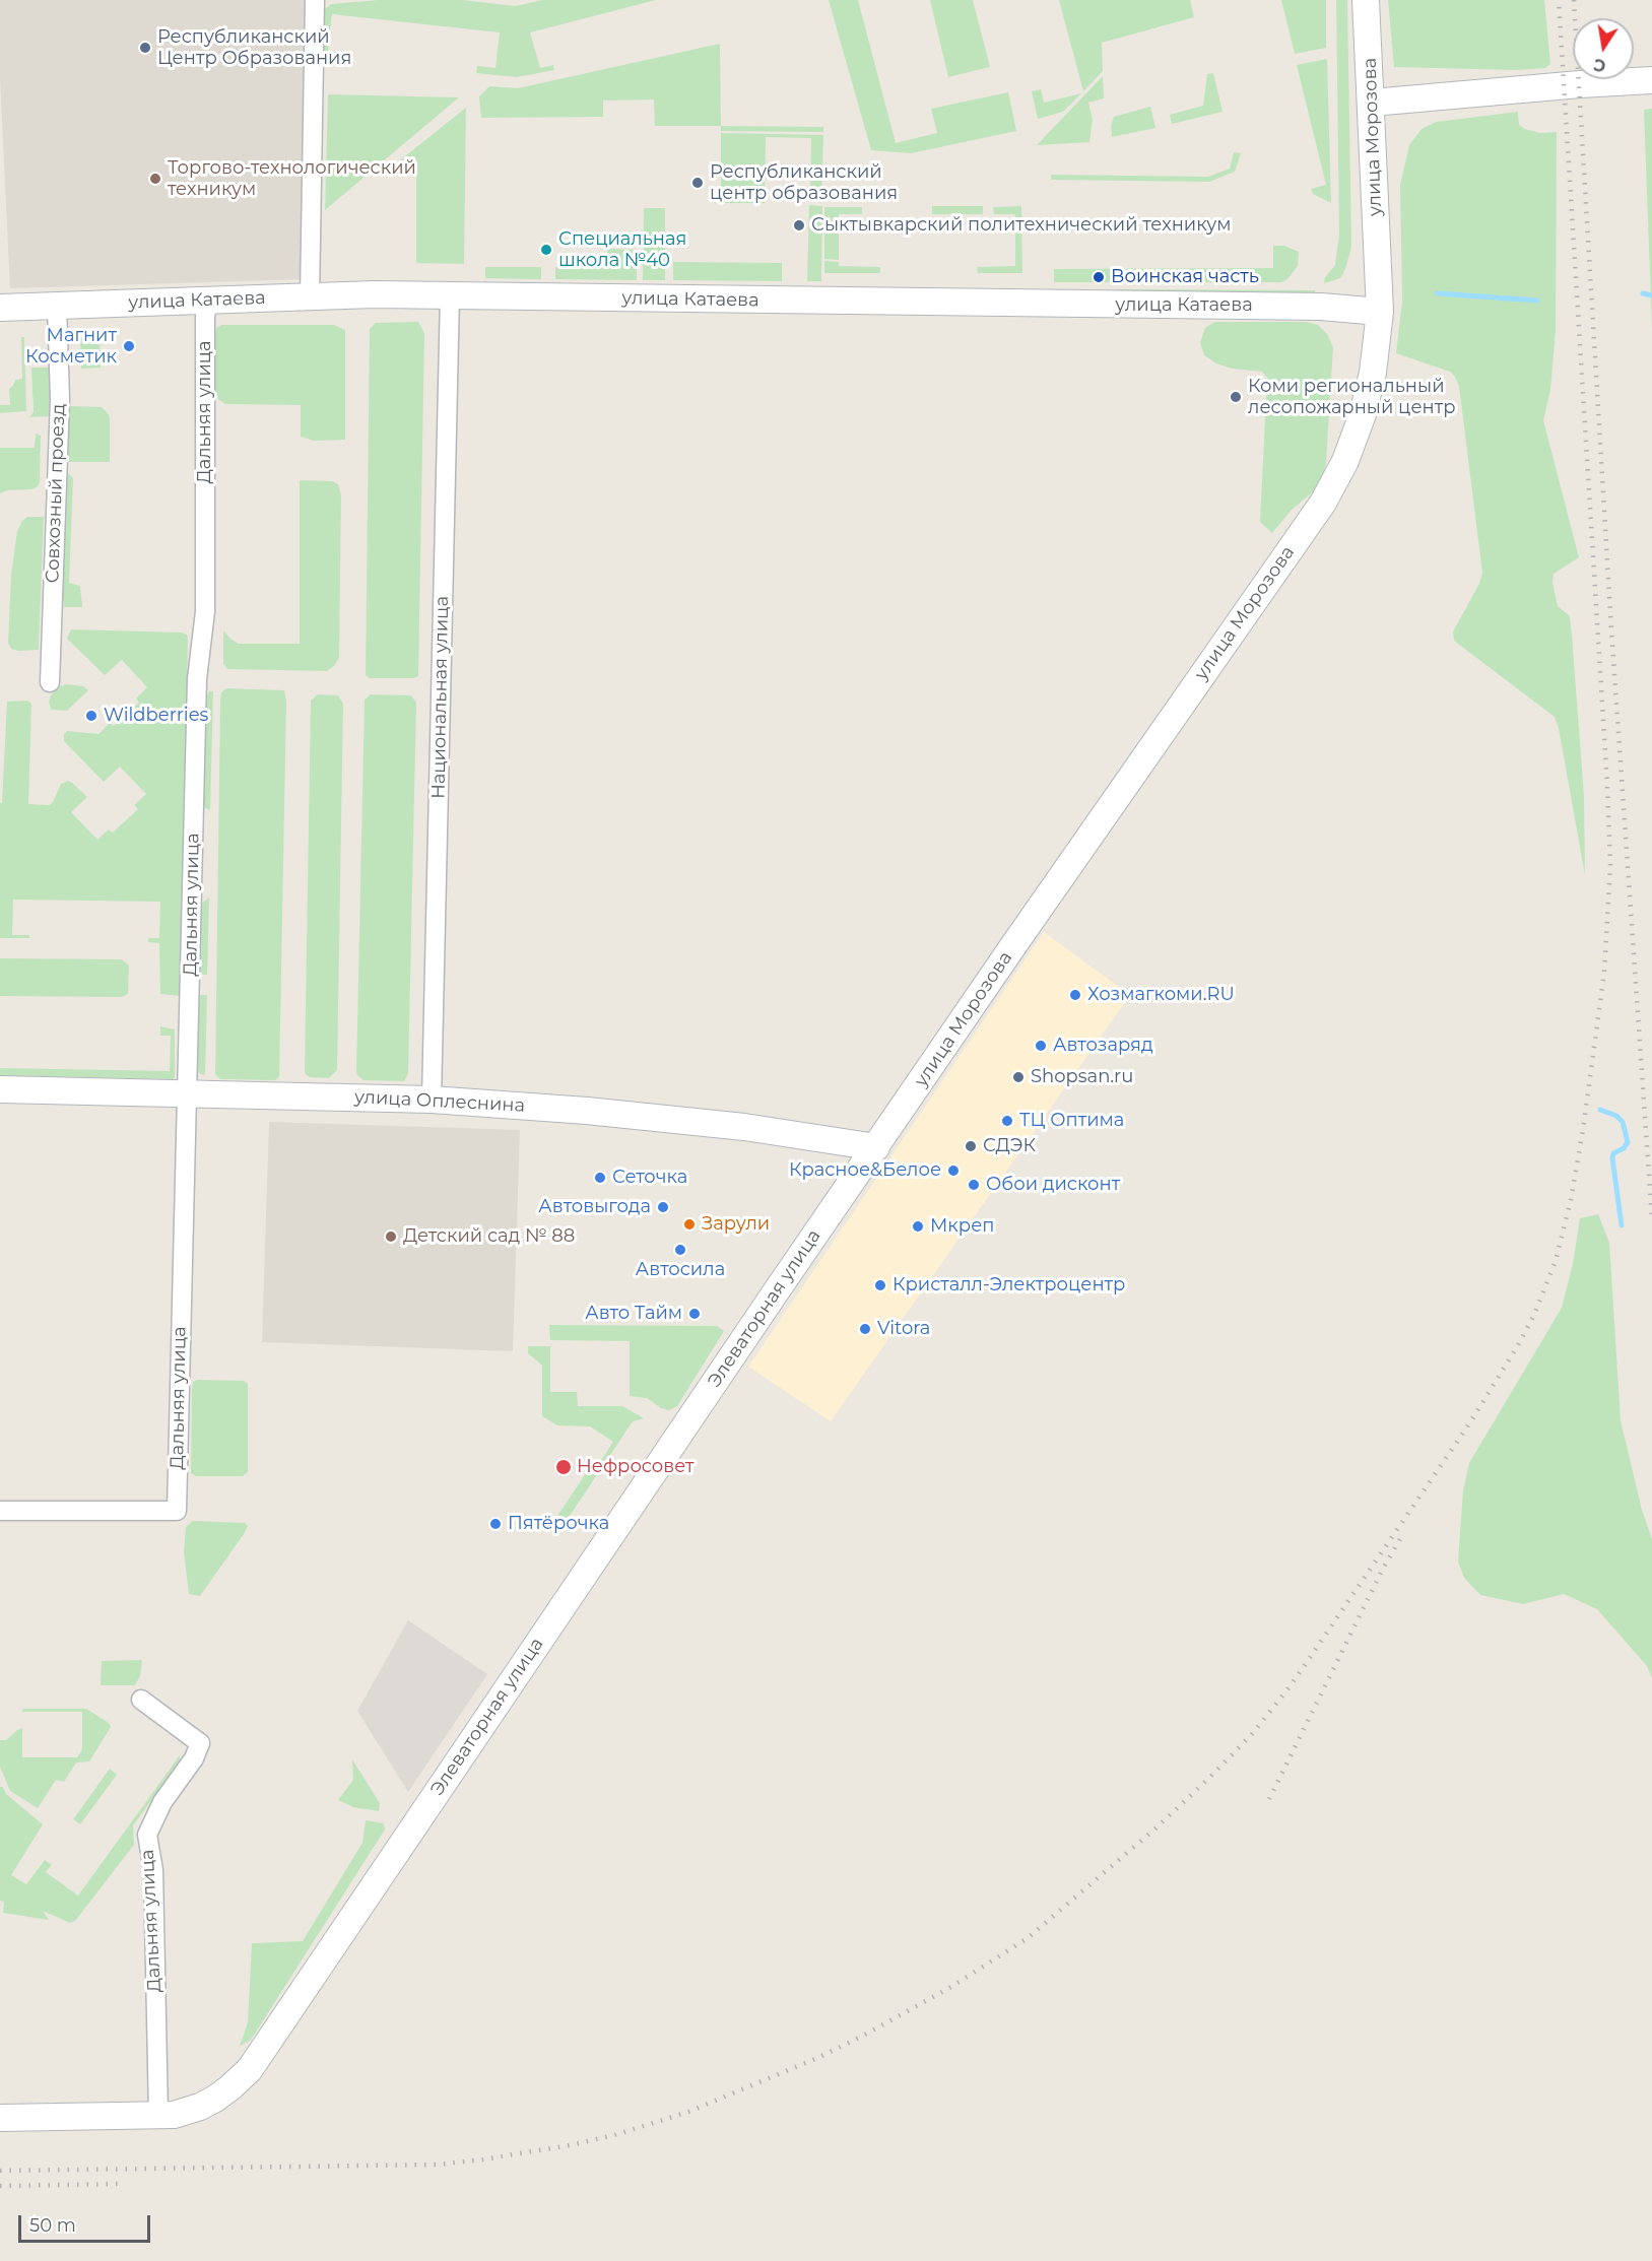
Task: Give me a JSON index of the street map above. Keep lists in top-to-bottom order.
{
  "streets": {
    "main road": [
      "улица Морозова",
      "улица Катаева",
      "улица Оплеснина",
      "Элеваторная улица"
    ],
    "street": ["Дальняя улица", "Совхозный проезд", "Национальная улица"]
  },
  "crossings": [
    ["улица Морозова", "улица Катаева"],
    ["улица Морозова", "улица Оплеснина"],
    ["улица Морозова", "Элеваторная улица"],
    ["улица Катаева", "Дальняя улица"],
    ["улица Катаева", "Совхозный проезд"],
    ["улица Катаева", "Национальная улица"],
    ["Дальняя улица", "улица Оплеснина"],
    ["Дальняя улица", "Элеваторная улица"],
    ["Национальная улица", "улица Оплеснина"],
    ["улица Оплеснина", "Элеваторная улица"]
  ],
  "places": [
    "Республиканский Центр Образования",
    "Торгово-технологический техникум",
    "Республиканский центр образования",
    "Сыктывкарский политехнический техникум",
    "Специальная школа №40",
    "Воинская часть",
    "Магнит Косметик",
    "Коми региональный лесопожарный центр",
    "Wildberries",
    "Хозмагкоми.RU",
    "Автозаряд",
    "Shopsan.ru",
    "ТЦ Оптима",
    "СДЭК",
    "Красное&Белое",
    "Сеточка",
    "Обои дисконт",
    "Автовыгода",
    "Зарули",
    "Мкреп",
    "Детский сад № 88",
    "Автосила",
    "Кристалл-Электроцентр",
    "Авто Тайм",
    "Vitora",
    "Нефросовет",
    "Пятёрочка"
  ],
  "scale_bar": "50 m",
  "north": "bottom"
}
